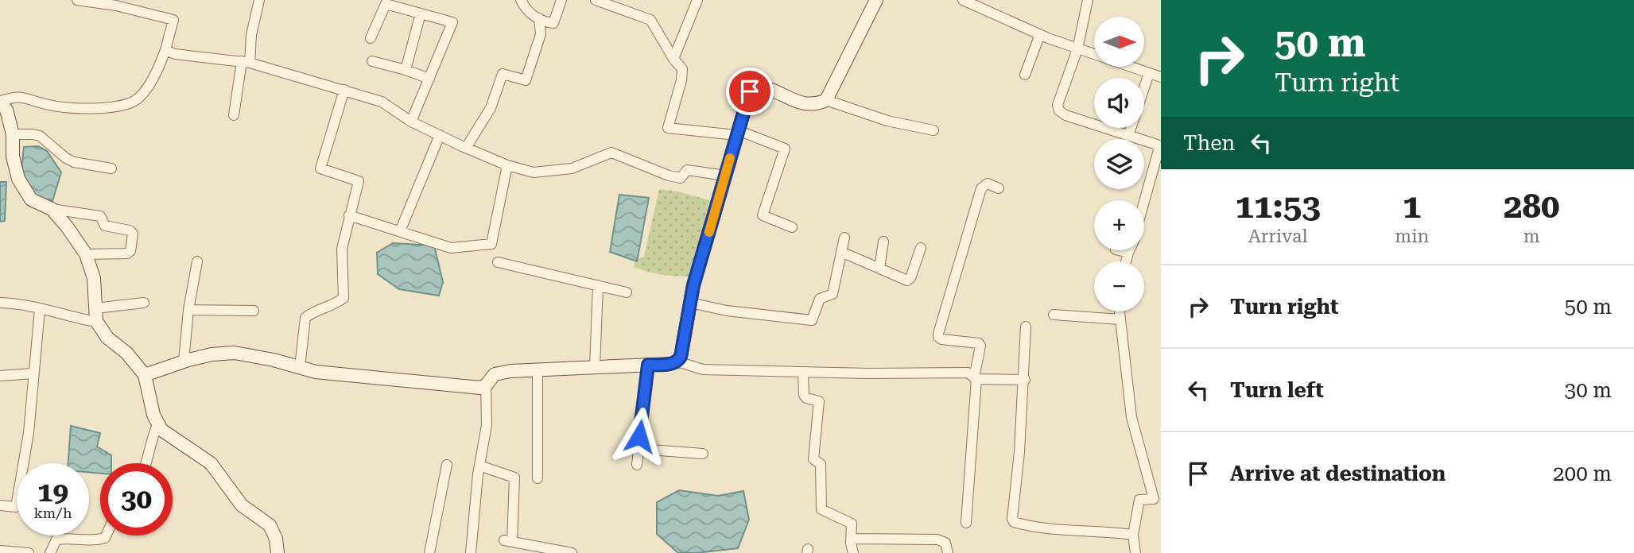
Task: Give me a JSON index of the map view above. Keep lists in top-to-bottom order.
{
  "north": "right",
  "page": {
    "turn": ["50 m", "Turn right"],
    "map_buttons": ["+", "−"],
    "then": "Then",
    "eta": [
      "11:53",
      "Arrival",
      "1",
      "min",
      "280",
      "m"
    ],
    "list": [
      {
        "name": "Turn right",
        "value": "50 m"
      },
      {
        "name": "Turn left",
        "value": "30 m"
      },
      {
        "name": "Arrive at destination",
        "value": "200 m"
      }
    ],
    "speed": "19 km/h",
    "limit": "30"
  }
}
